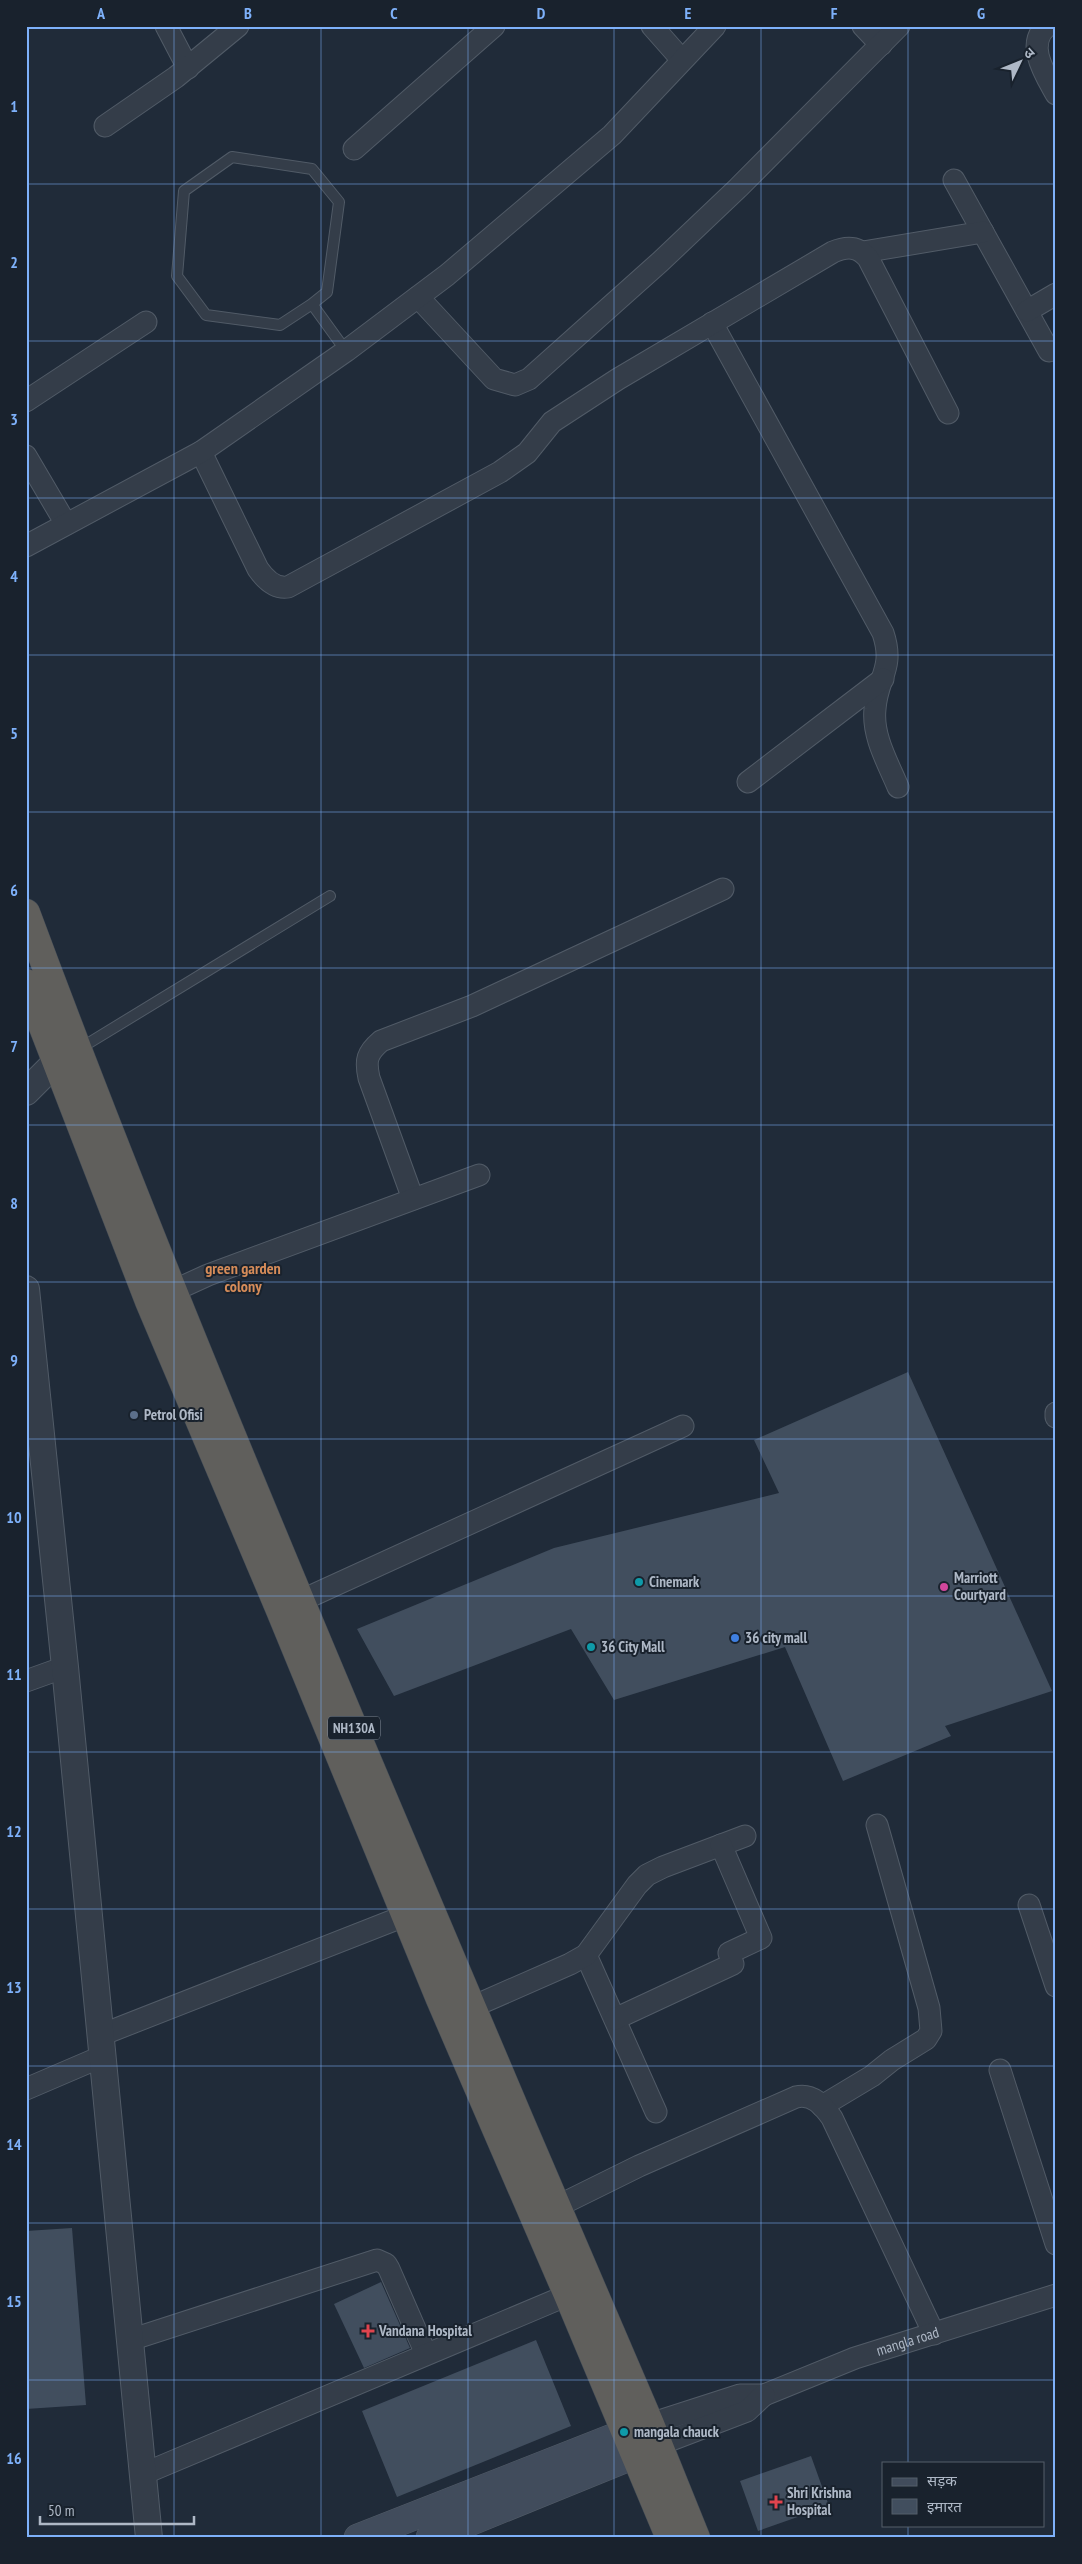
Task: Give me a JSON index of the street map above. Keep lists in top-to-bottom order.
{
  "streets": {
    "highway": ["NH130A"],
    "street": ["mangla road"]
  },
  "crossings": [
    ["NH130A", "mangla road"]
  ],
  "districts": ["green garden colony"],
  "places": {
    "other": [
      "Petrol Ofisi",
      "Cinemark",
      "Marriott Courtyard",
      "36 city mall",
      "36 City Mall",
      "mangala chauck"
    ],
    "health": ["Vandana Hospital", "Shri Krishna Hospital"]
  },
  "legend": ["सड़क", "इमारत"],
  "scale_bar": "50 m",
  "north": "top right",
  "grid": {
    "columns": [
      "A",
      "B",
      "C",
      "D",
      "E",
      "F",
      "G"
    ],
    "rows": [
      "1",
      "2",
      "3",
      "4",
      "5",
      "6",
      "7",
      "8",
      "9",
      "10",
      "11",
      "12",
      "13",
      "14",
      "15",
      "16"
    ]
  }
}
